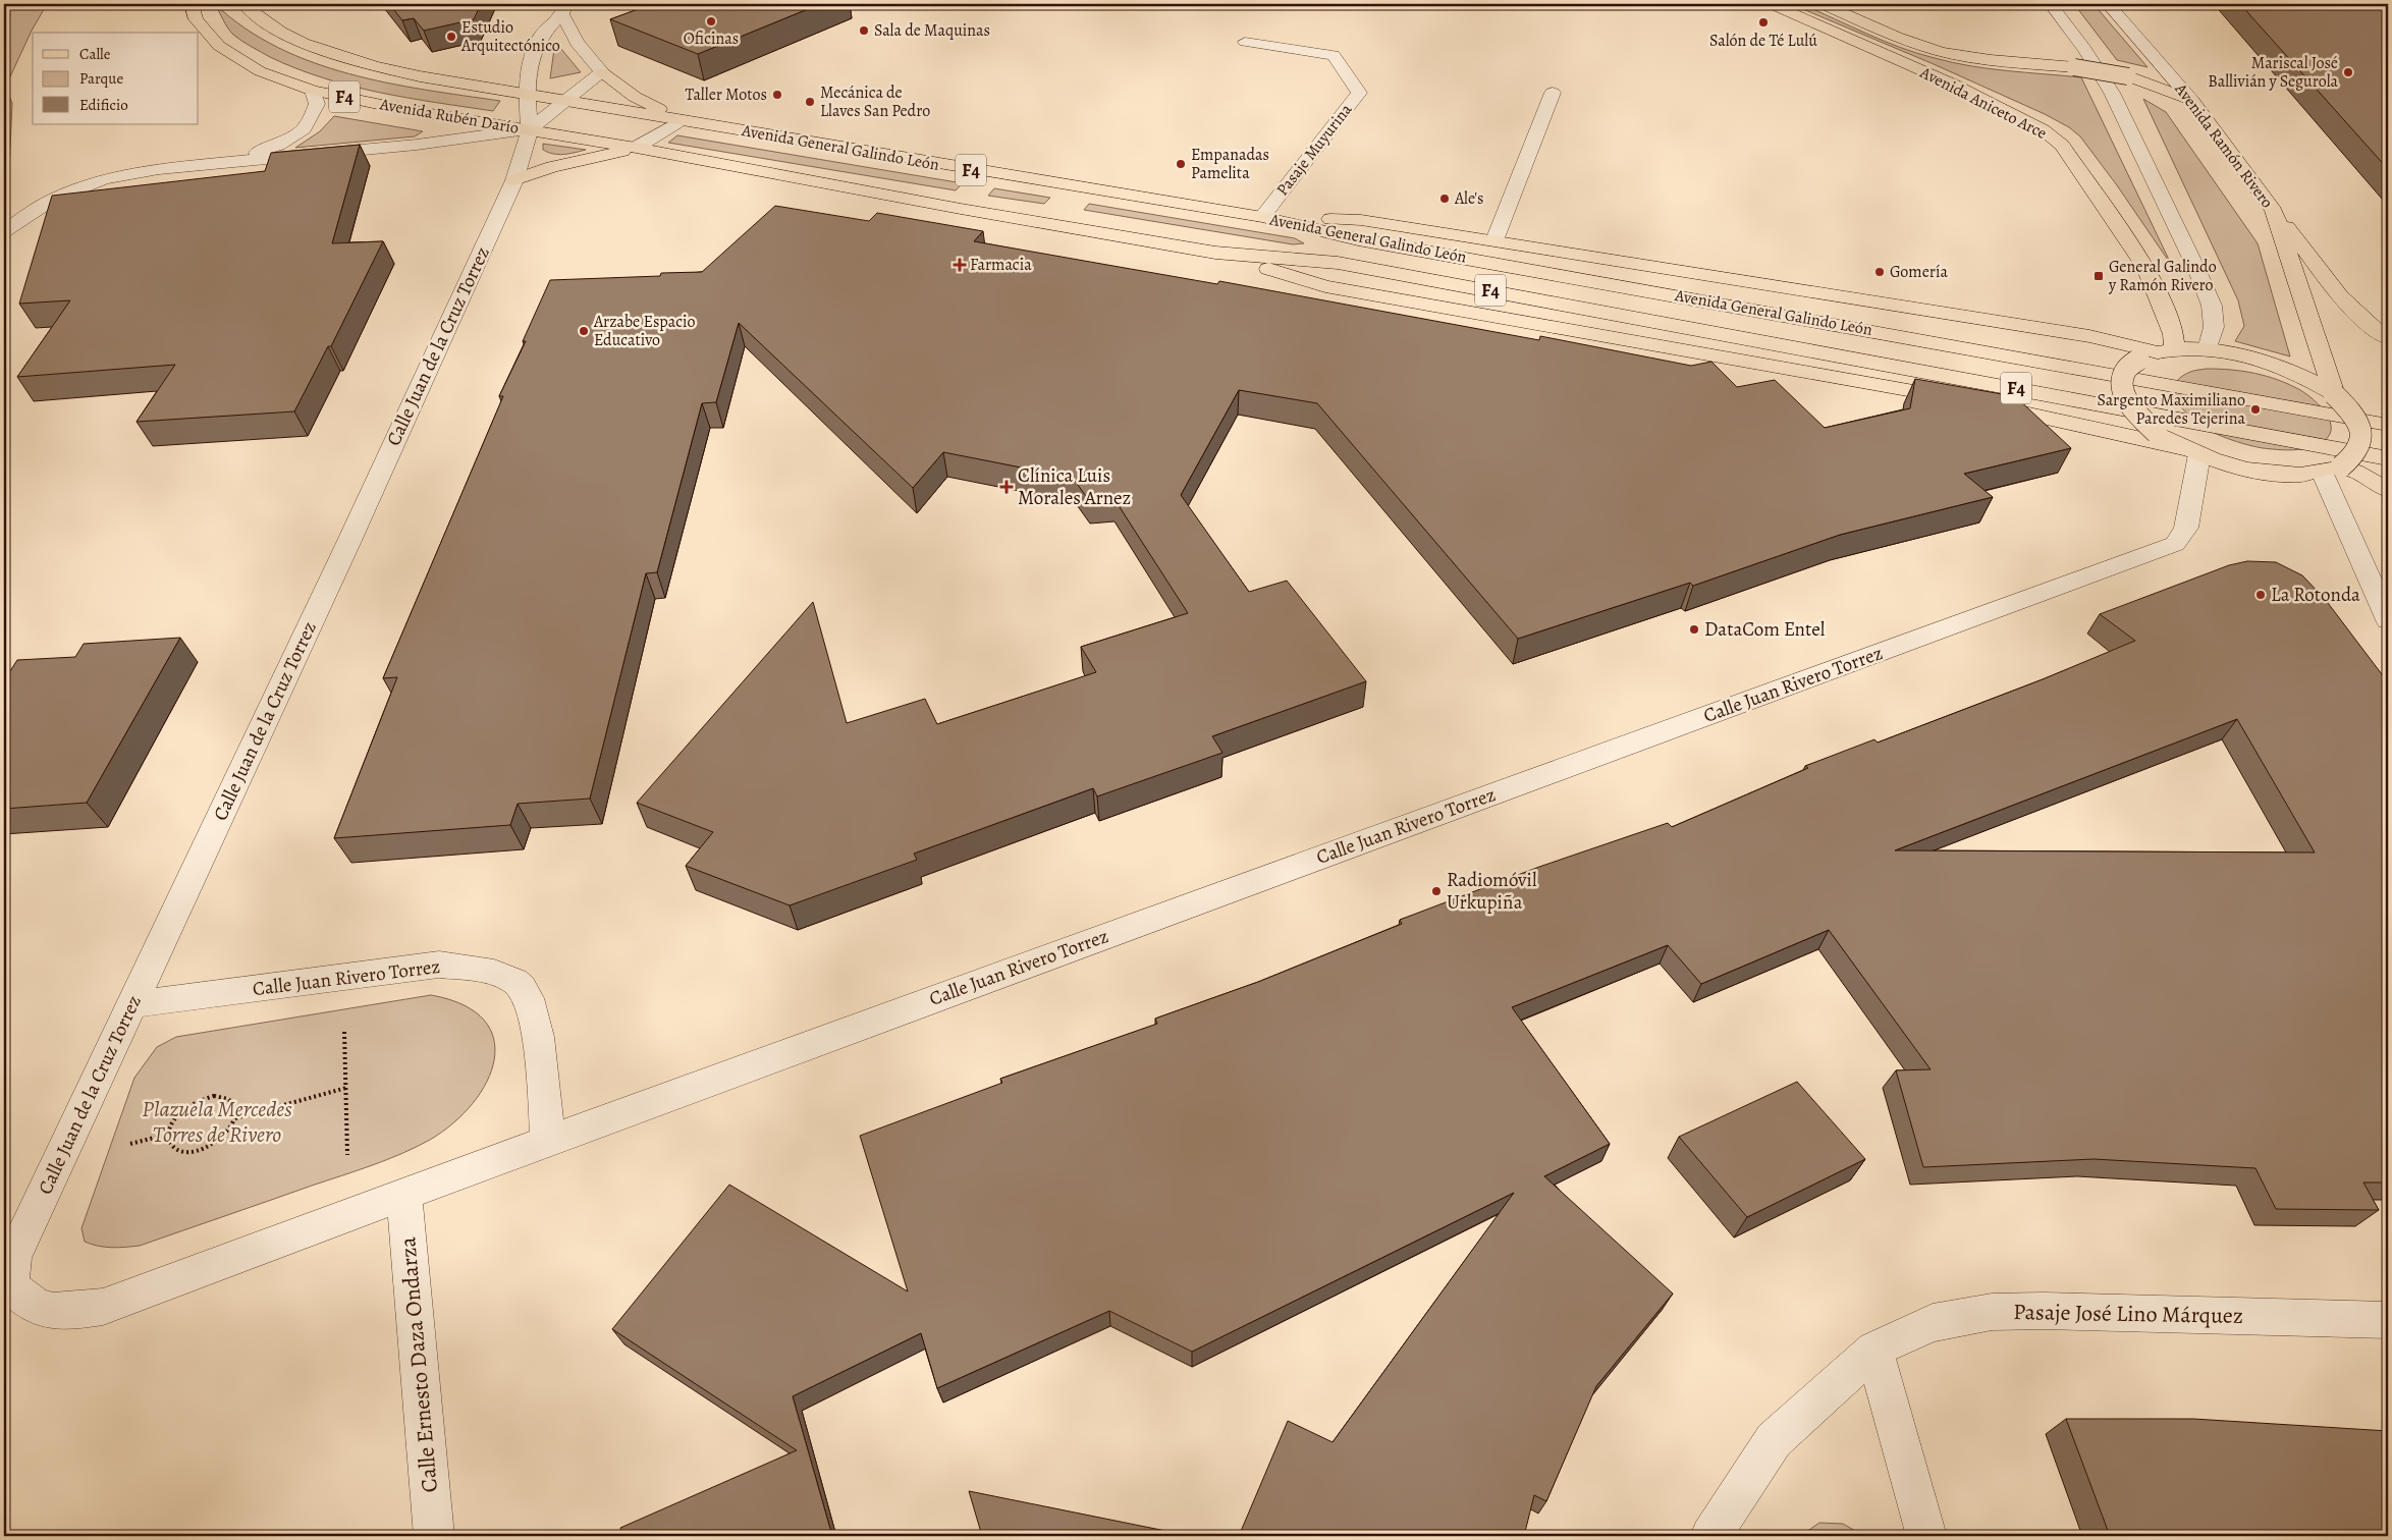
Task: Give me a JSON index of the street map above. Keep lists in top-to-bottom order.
{
  "streets": {
    "main road": [
      "F4",
      "Avenida Aniceto Arce",
      "Avenida Rubén Darío",
      "Avenida Ramón Rivero",
      "Avenida General Galindo León"
    ],
    "street": [
      "Pasaje Muyurina",
      "Calle Juan de la Cruz Torrez",
      "Calle Juan Rivero Torrez",
      "Pasaje José Lino Márquez",
      "Calle Ernesto Daza Ondarza"
    ]
  },
  "crossings": [
    ["Avenida Aniceto Arce", "Avenida Ramón Rivero"],
    ["Avenida Rubén Darío", "Avenida General Galindo León"],
    ["Avenida Rubén Darío", "Calle Juan de la Cruz Torrez"],
    ["Avenida General Galindo León", "Pasaje Muyurina"],
    ["Avenida General Galindo León", "Calle Juan de la Cruz Torrez"],
    ["Calle Juan de la Cruz Torrez", "Calle Juan Rivero Torrez"],
    ["Calle Juan Rivero Torrez", "Calle Ernesto Daza Ondarza"]
  ],
  "parks": ["Plazuela Mercedes Torres de Rivero"],
  "places": {
    "other": [
      "Oficinas",
      "Salón de Té Lulú",
      "Sala de Maquinas",
      "Estudio Arquitectónico",
      "Mariscal José Ballivián y Segurola",
      "Taller Motos",
      "Mecánica de Llaves San Pedro",
      "Empanadas Pamelita",
      "Ale's",
      "Gomería",
      "Arzabe Espacio Educativo",
      "Sargento Maximiliano Paredes Tejerina",
      "La Rotonda",
      "DataCom Entel",
      "Radiomóvil Urkupiña"
    ],
    "health": ["Farmacia", "Clínica Luis Morales Arnez"],
    "transit": ["General Galindo y Ramón Rivero"]
  },
  "legend": ["Calle", "Parque", "Edificio"]
}
